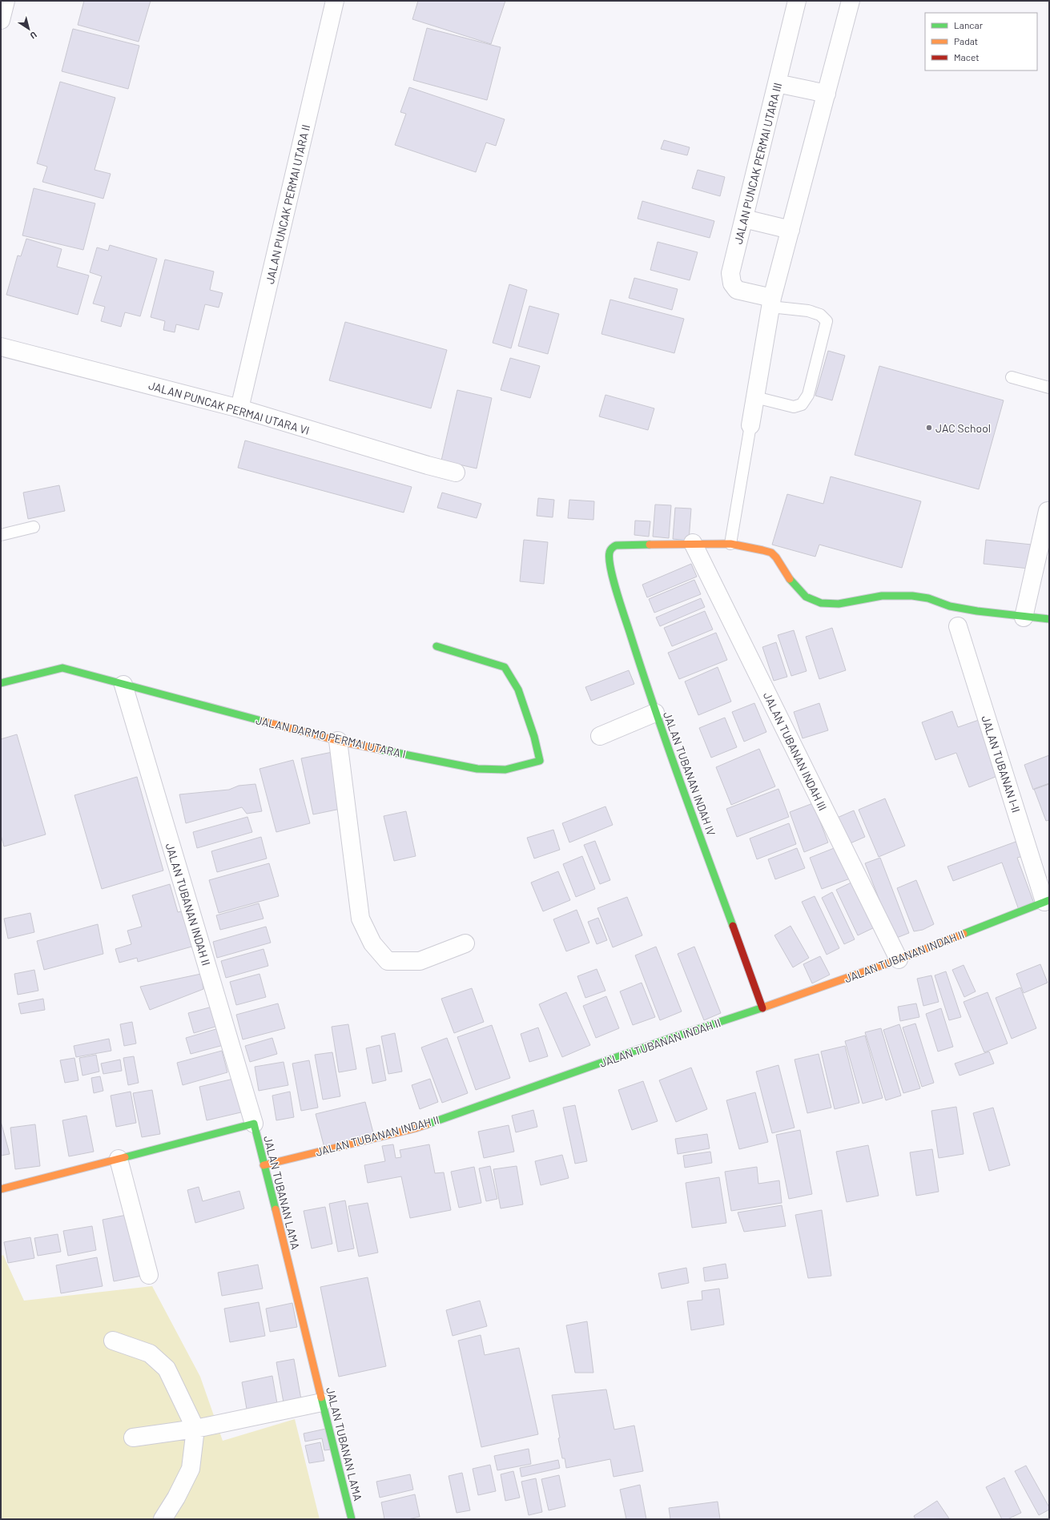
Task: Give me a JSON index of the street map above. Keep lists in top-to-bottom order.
{
  "streets": {
    "street": [
      "JALAN PUNCAK PERMAI UTARA III",
      "JALAN PUNCAK PERMAI UTARA II",
      "JALAN PUNCAK PERMAI UTARA VI",
      "JALAN DARMO PERMAI UTARA I",
      "JALAN TUBANAN INDAH III",
      "JALAN TUBANAN I-II",
      "JALAN TUBANAN INDAH IV",
      "JALAN TUBANAN INDAH II",
      "JALAN TUBANAN LAMA"
    ]
  },
  "crossings": [
    ["JALAN PUNCAK PERMAI UTARA II", "JALAN PUNCAK PERMAI UTARA VI"],
    ["JALAN DARMO PERMAI UTARA I", "JALAN TUBANAN INDAH II"],
    ["JALAN TUBANAN INDAH III", "JALAN TUBANAN INDAH IV"],
    ["JALAN TUBANAN INDAH III", "JALAN TUBANAN INDAH II"],
    ["JALAN TUBANAN I-II", "JALAN TUBANAN INDAH II"],
    ["JALAN TUBANAN INDAH IV", "JALAN TUBANAN INDAH II"],
    ["JALAN TUBANAN INDAH II", "JALAN TUBANAN LAMA"]
  ],
  "places": ["JAC School"],
  "legend": ["Lancar", "Padat", "Macet"],
  "north": "bottom right"
}
